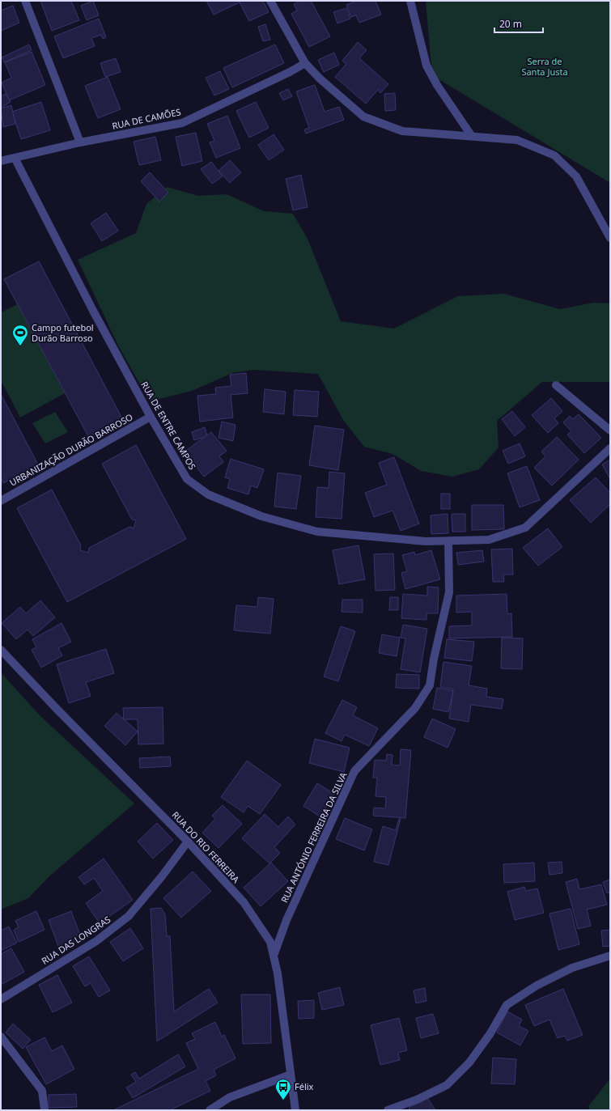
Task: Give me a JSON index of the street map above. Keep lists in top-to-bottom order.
{
  "streets": {
    "street": [
      "RUA DE CAMÕES",
      "RUA DE ENTRE CAMPOS",
      "URBANIZAÇÃO DURÃO BARROSO",
      "RUA ANTÓNIO FERREIRA DA SILVA",
      "RUA DO RIO FERREIRA",
      "RUA DAS LONGRAS"
    ]
  },
  "crossings": [
    ["RUA DE CAMÕES", "RUA DE ENTRE CAMPOS"],
    ["RUA DE ENTRE CAMPOS", "URBANIZAÇÃO DURÃO BARROSO"],
    ["RUA DE ENTRE CAMPOS", "RUA ANTÓNIO FERREIRA DA SILVA"],
    ["RUA ANTÓNIO FERREIRA DA SILVA", "RUA DO RIO FERREIRA"],
    ["RUA DO RIO FERREIRA", "RUA DAS LONGRAS"]
  ],
  "parks": ["Serra de Santa Justa"],
  "places": {
    "sports": ["Campo futebol Durão Barroso"],
    "bus stop": ["Félix"]
  },
  "scale_bar": "20 m"
}
